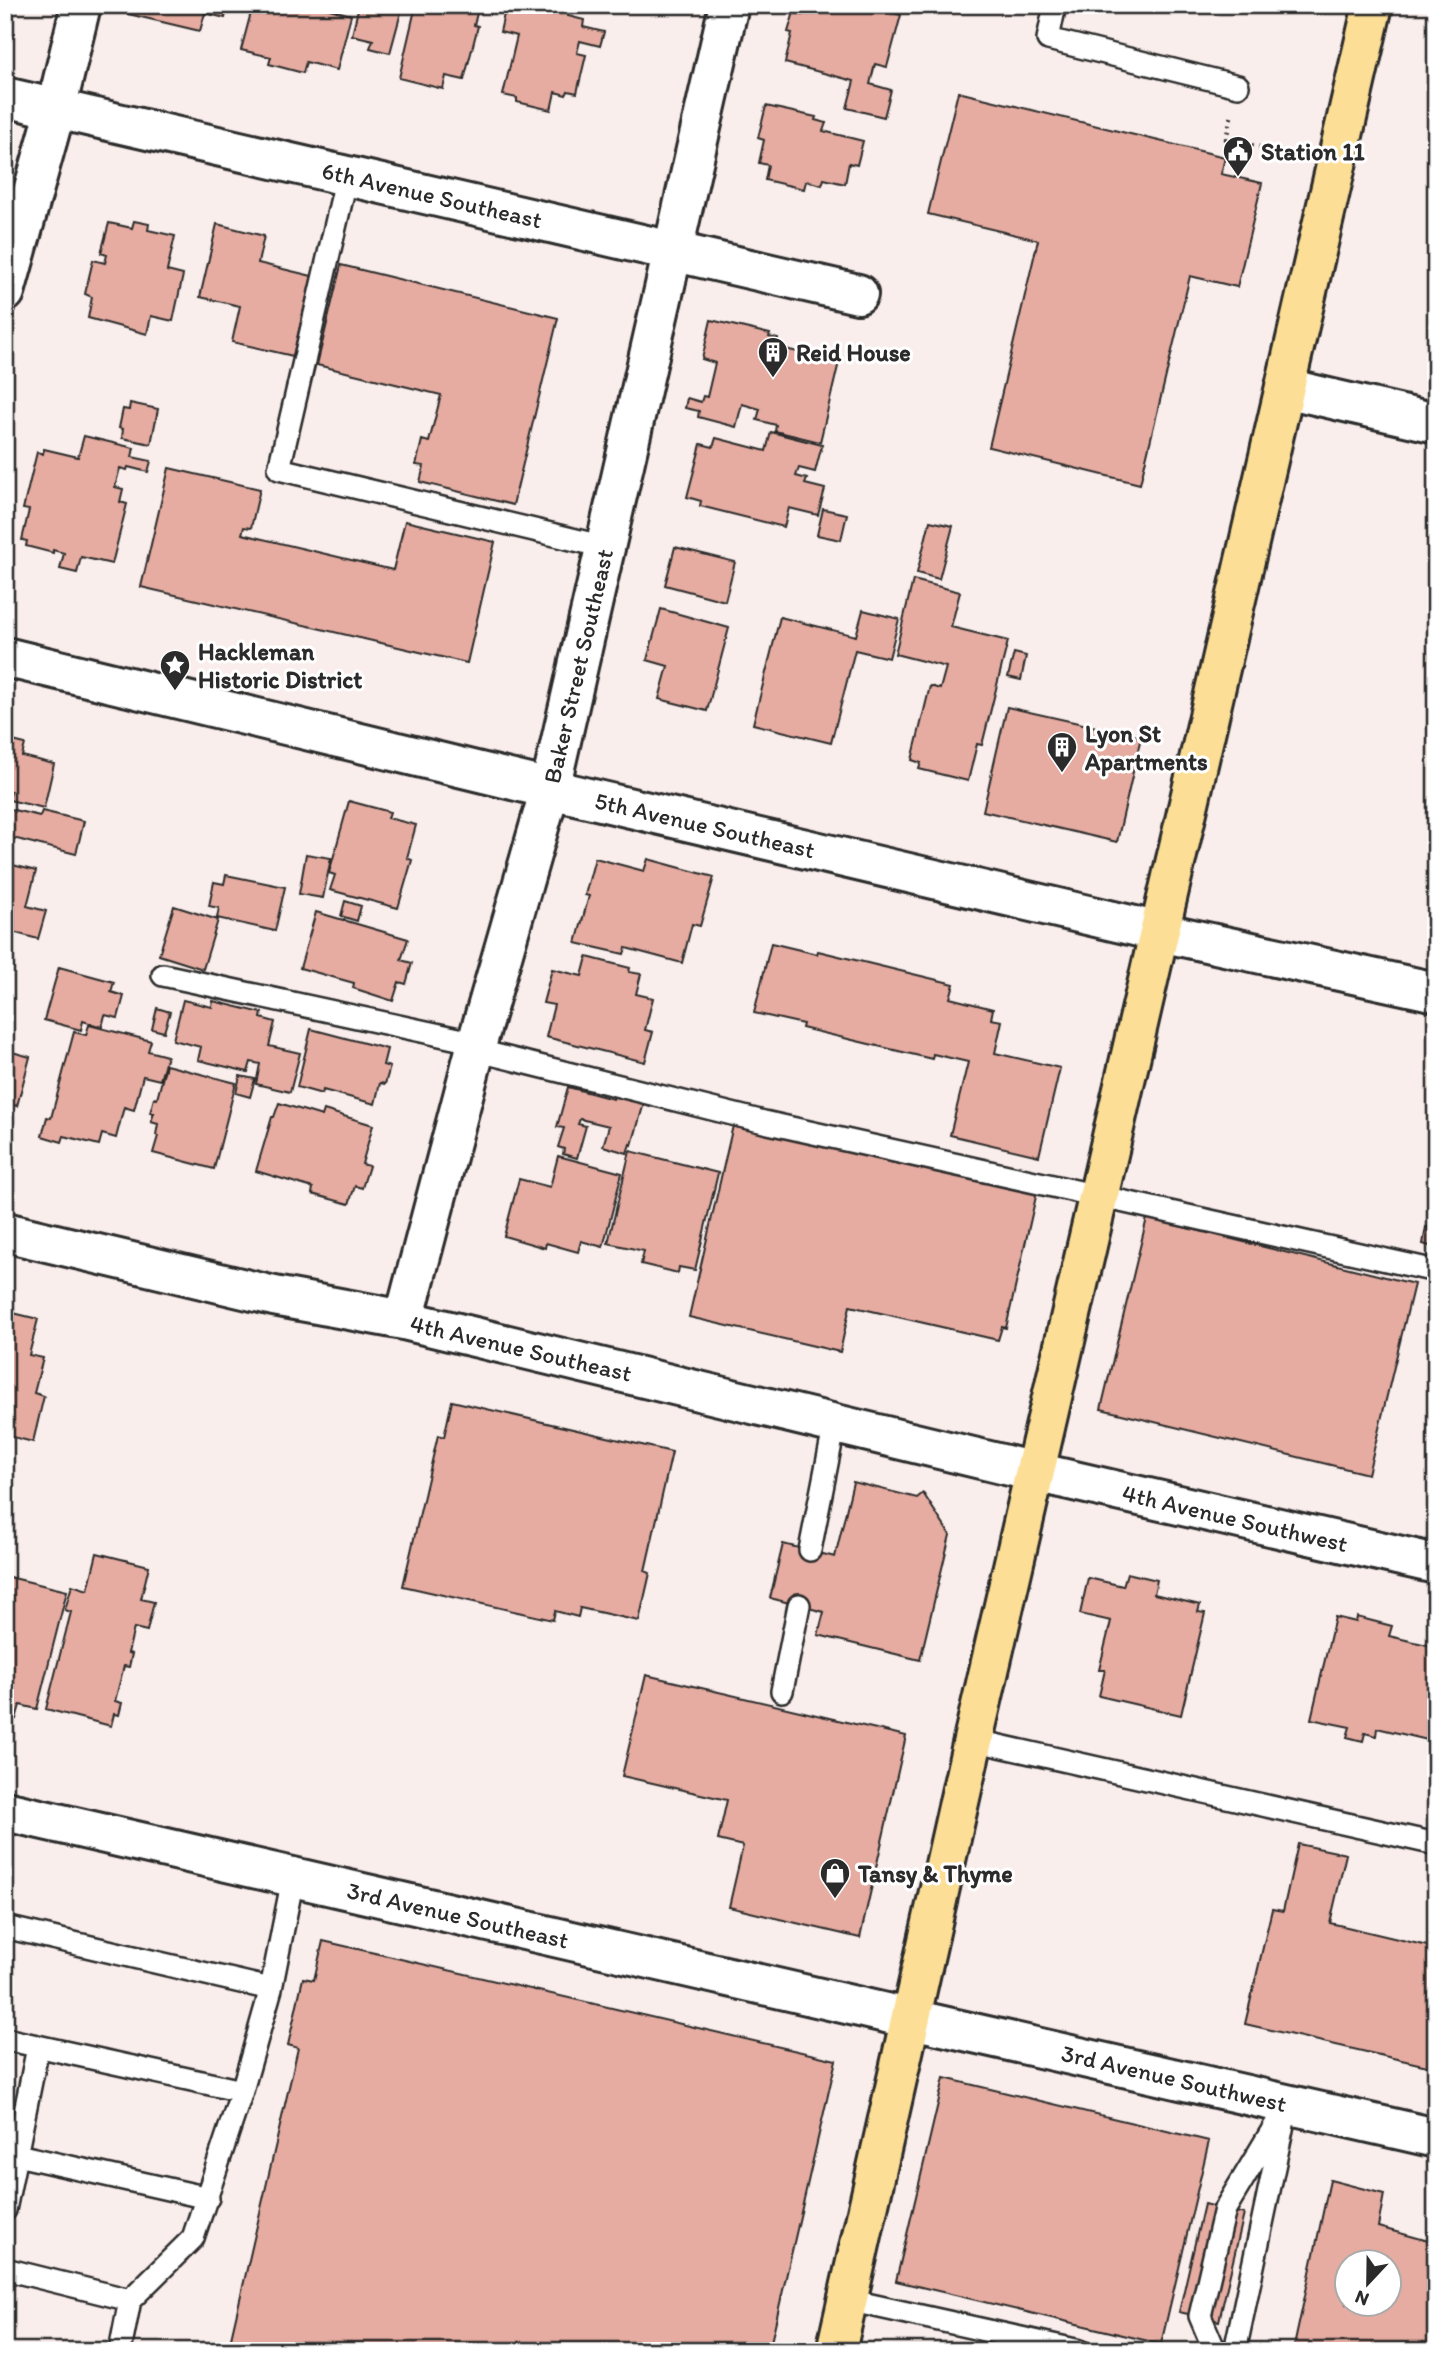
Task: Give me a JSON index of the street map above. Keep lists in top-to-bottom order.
{
  "streets": {
    "street": [
      "6th Avenue Southeast",
      "Baker Street Southeast",
      "5th Avenue Southeast",
      "4th Avenue Southeast",
      "4th Avenue Southwest",
      "3rd Avenue Southeast",
      "3rd Avenue Southwest"
    ]
  },
  "crossings": [
    ["6th Avenue Southeast", "Baker Street Southeast"],
    ["Baker Street Southeast", "5th Avenue Southeast"],
    ["Baker Street Southeast", "4th Avenue Southeast"],
    ["4th Avenue Southeast", "4th Avenue Southwest"],
    ["3rd Avenue Southeast", "3rd Avenue Southwest"]
  ],
  "places": {
    "public building": ["Station 11"],
    "building": ["Reid House", "Lyon St Apartments"],
    "place": ["Hackleman Historic District"],
    "shop": ["Tansy & Thyme"]
  },
  "north": "bottom"
}
